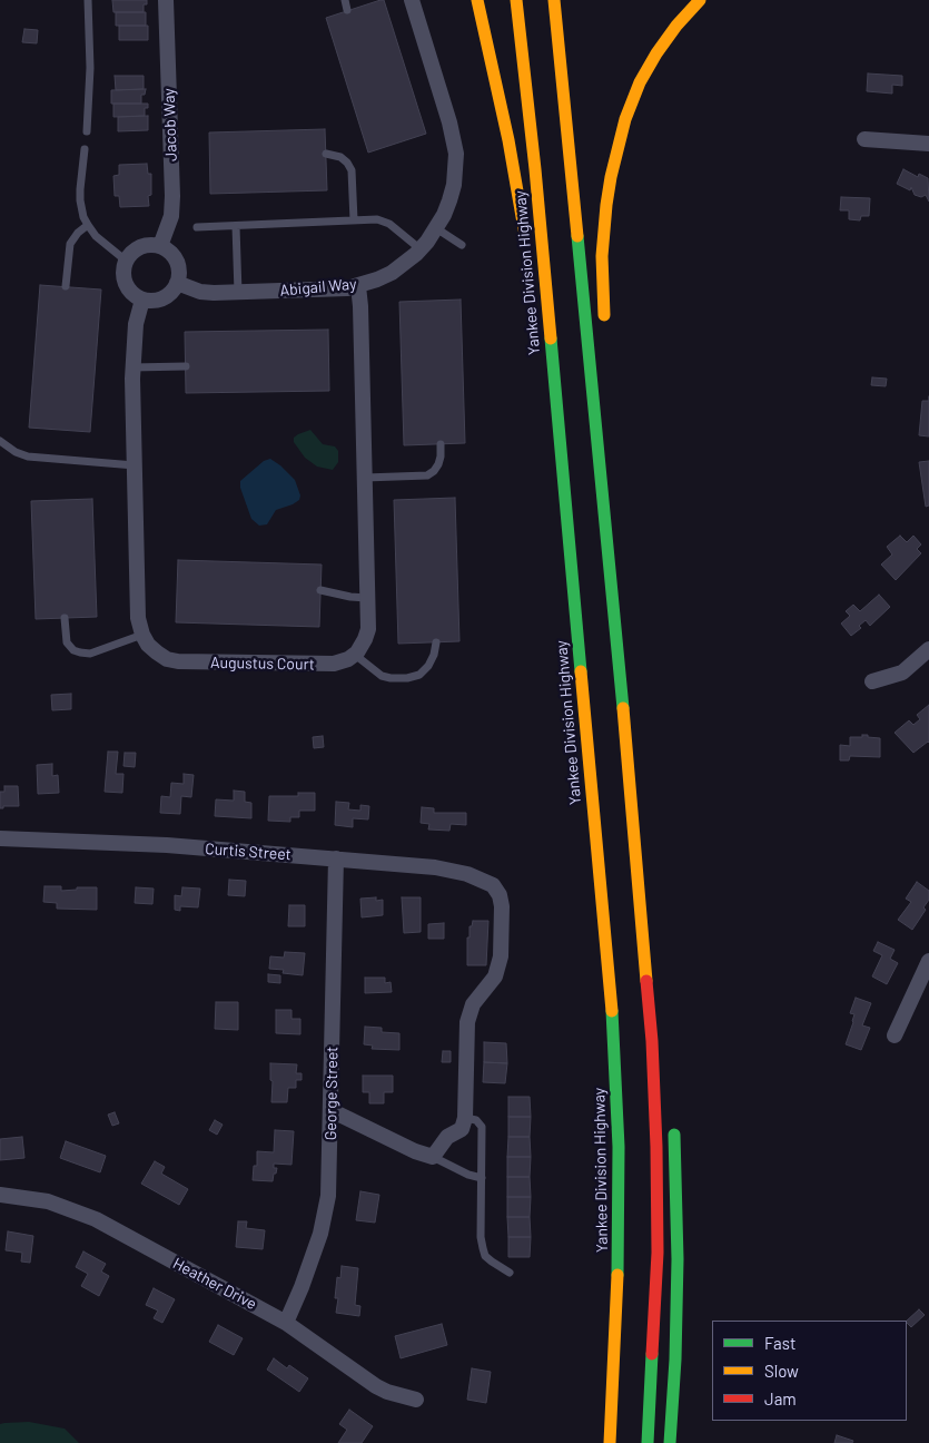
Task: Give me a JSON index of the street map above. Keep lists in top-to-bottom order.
{
  "streets": {
    "highway": ["Yankee Division Highway"],
    "street": [
      "Jacob Way",
      "Abigail Way",
      "Augustus Court",
      "Curtis Street",
      "George Street",
      "Heather Drive"
    ]
  },
  "crossings": [
    ["Jacob Way", "Abigail Way"],
    ["Curtis Street", "George Street"],
    ["George Street", "Heather Drive"]
  ],
  "legend": ["Fast", "Slow", "Jam"]
}
